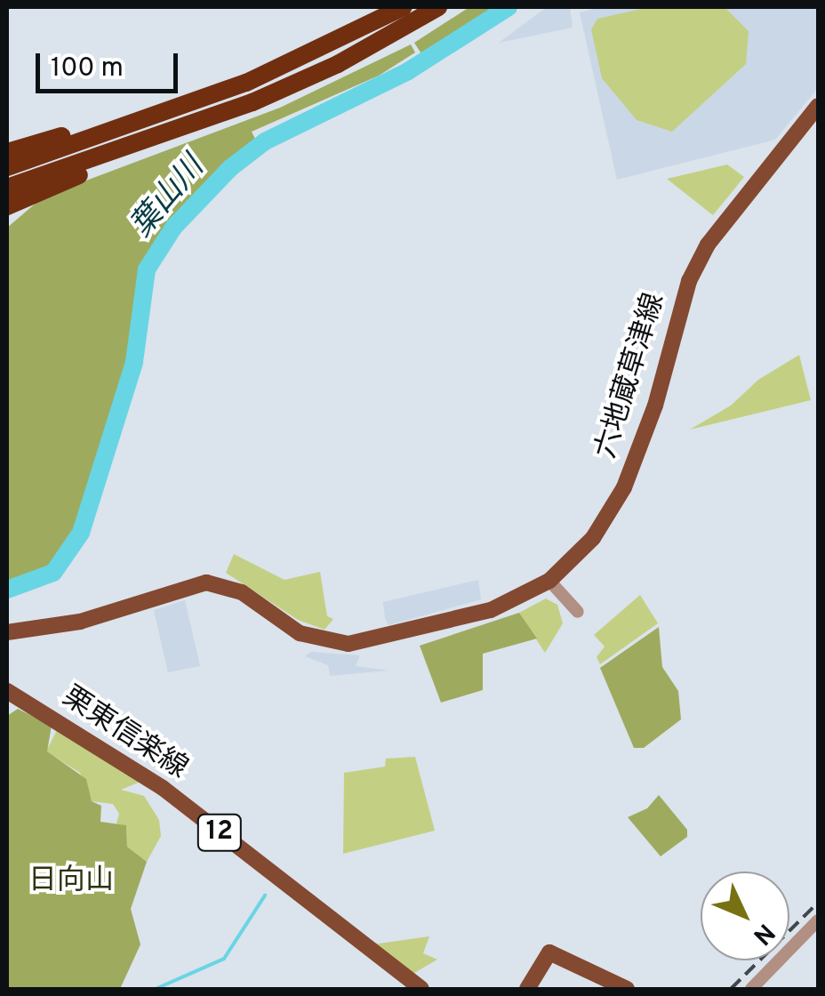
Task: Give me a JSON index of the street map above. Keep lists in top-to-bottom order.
{
  "streets": {
    "main road": ["六地蔵草津線", "栗東信楽線", "12"]
  },
  "water": ["葉山川"],
  "parks": ["日向山"],
  "scale_bar": "100 m",
  "north": "bottom right"
}
